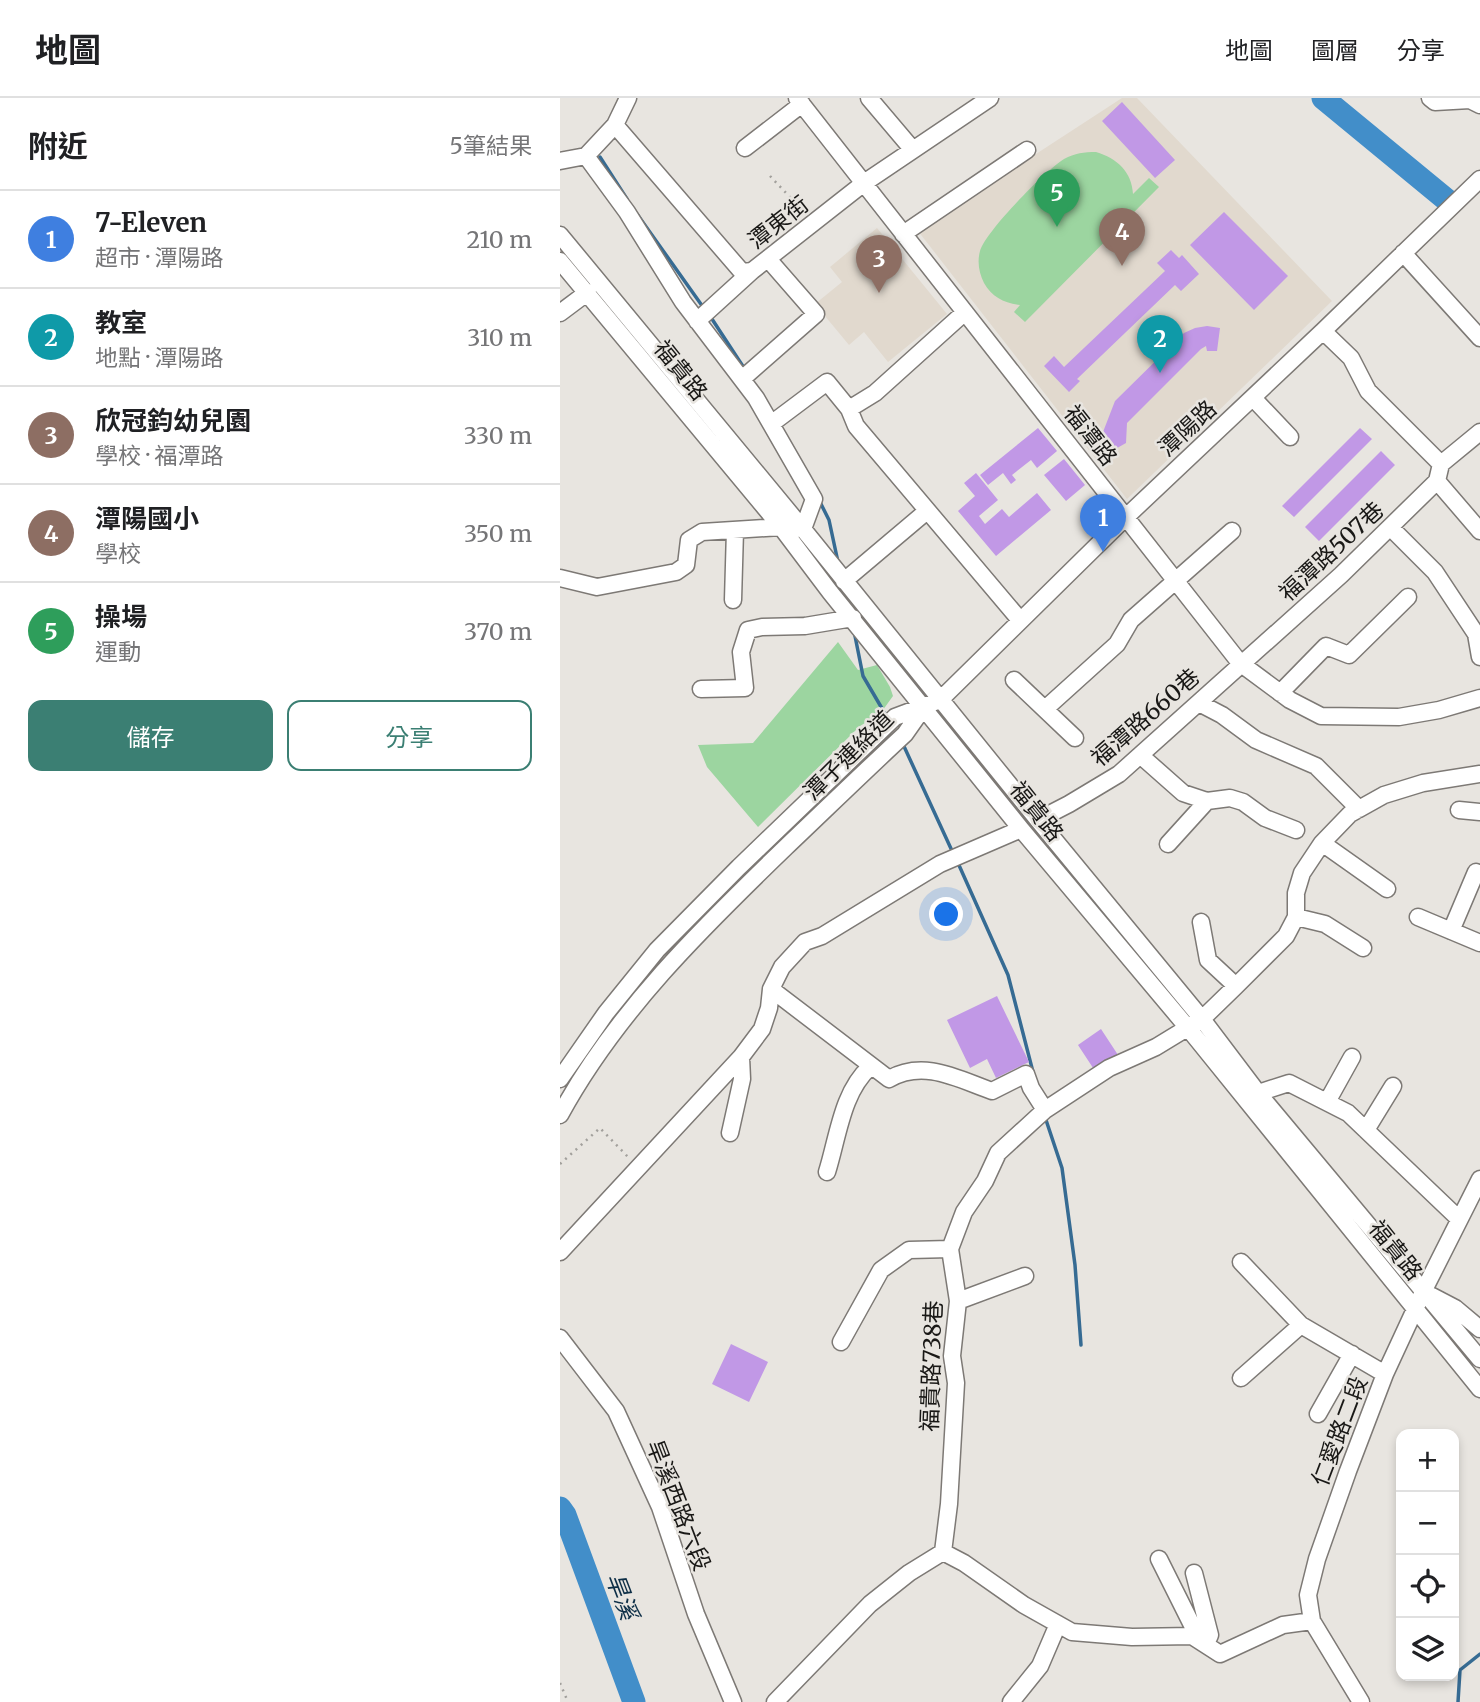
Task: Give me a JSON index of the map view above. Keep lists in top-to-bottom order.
{
  "streets": {
    "street": [
      "潭東街",
      "福貴路",
      "潭陽路",
      "福潭路",
      "福潭路507巷",
      "福潭路660巷",
      "潭子連絡道",
      "福貴路738巷",
      "仁愛路二段",
      "旱溪西路六段"
    ]
  },
  "crossings": [
    ["潭東街", "福潭路"],
    ["福貴路", "潭陽路"],
    ["福貴路", "福潭路660巷"],
    ["福貴路", "潭子連絡道"],
    ["福貴路", "福貴路738巷"],
    ["福貴路", "仁愛路二段"],
    ["潭陽路", "福潭路"],
    ["潭陽路", "潭子連絡道"],
    ["福潭路", "福潭路507巷"],
    ["福潭路", "福潭路660巷"],
    ["福潭路507巷", "福潭路660巷"]
  ],
  "water": ["旱溪"],
  "page": {
    "header": "地圖",
    "nav": ["地圖", "圖層", "分享"],
    "heading": ["附近", "5筆結果"],
    "pins": [
      "5",
      "4",
      "3",
      "2",
      "1"
    ],
    "list": [
      {
        "mark": "1",
        "name": "7-Eleven",
        "note": "超市 · 潭陽路",
        "value": "210 m"
      },
      {
        "mark": "2",
        "name": "教室",
        "note": "地點 · 潭陽路",
        "value": "310 m"
      },
      {
        "mark": "3",
        "name": "欣冠鈞幼兒園",
        "note": "學校 · 福潭路",
        "value": "330 m"
      },
      {
        "mark": "4",
        "name": "潭陽國小",
        "note": "學校",
        "value": "350 m"
      },
      {
        "mark": "5",
        "name": "操場",
        "note": "運動",
        "value": "370 m"
      }
    ],
    "buttons": ["儲存", "分享"],
    "map_buttons": ["+", "−"]
  }
}
